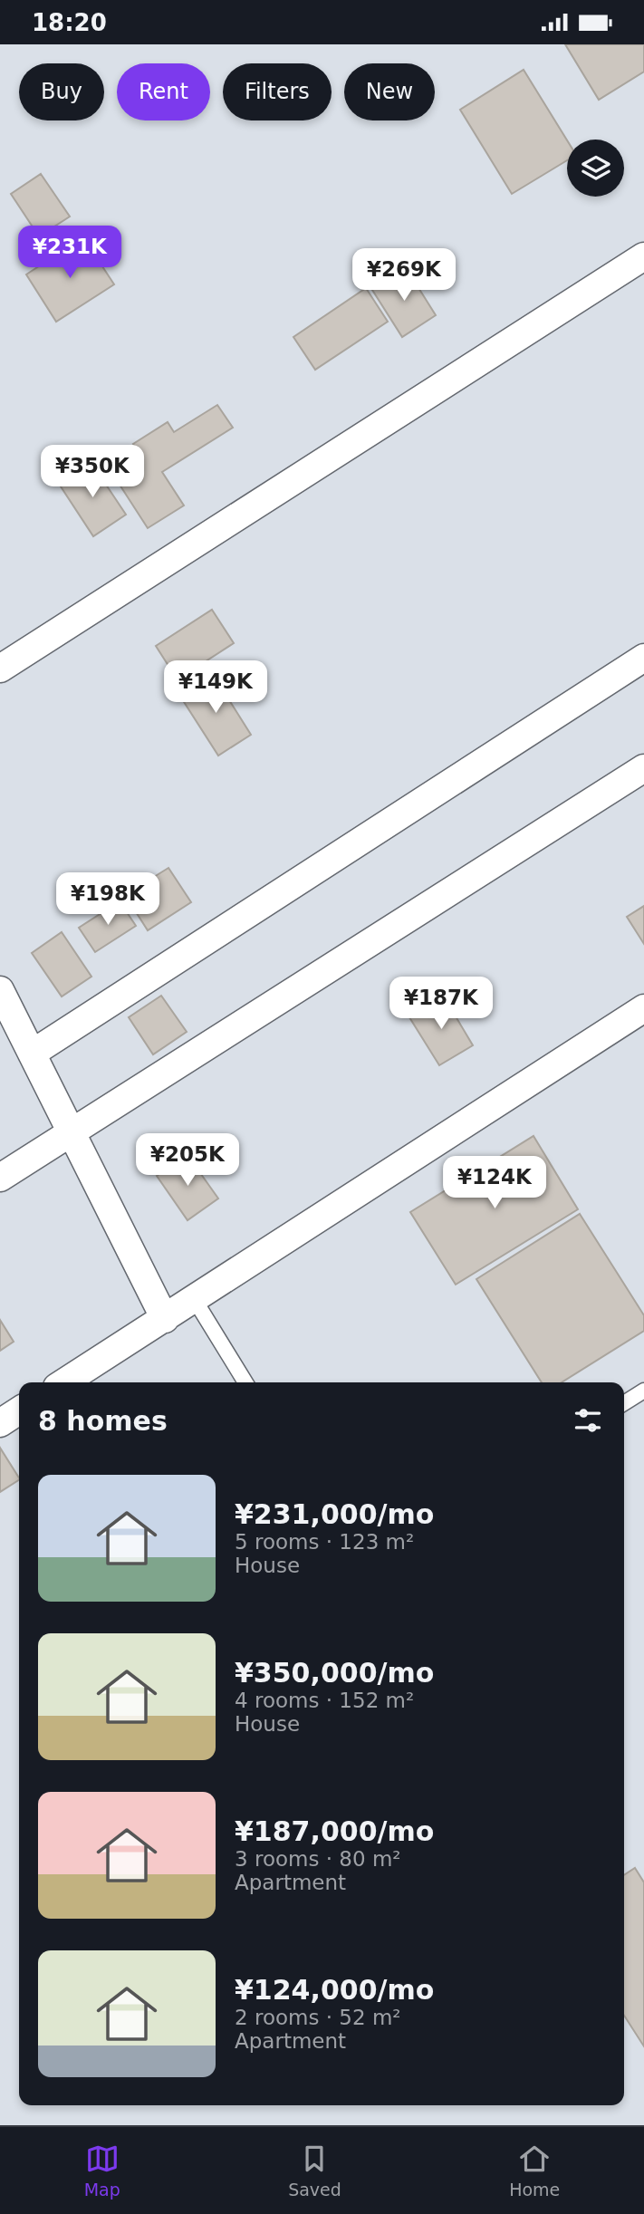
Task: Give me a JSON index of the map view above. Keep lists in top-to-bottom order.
{
  "page": {
    "status": "18:20",
    "chip": [
      "Buy",
      "Rent",
      "Filters",
      "New"
    ],
    "price": [
      "¥231K",
      "¥269K",
      "¥350K",
      "¥149K",
      "¥198K",
      "¥187K",
      "¥205K",
      "¥124K"
    ],
    "heading": "8 homes",
    "list": [
      {
        "name": "¥231,000/mo",
        "note": "5 rooms · 123 m² · House"
      },
      {
        "name": "¥350,000/mo",
        "note": "4 rooms · 152 m² · House"
      },
      {
        "name": "¥187,000/mo",
        "note": "3 rooms · 80 m² · Apartment"
      },
      {
        "name": "¥124,000/mo",
        "note": "2 rooms · 52 m² · Apartment"
      }
    ],
    "tabs": ["Map", "Saved", "Home"]
  }
}
